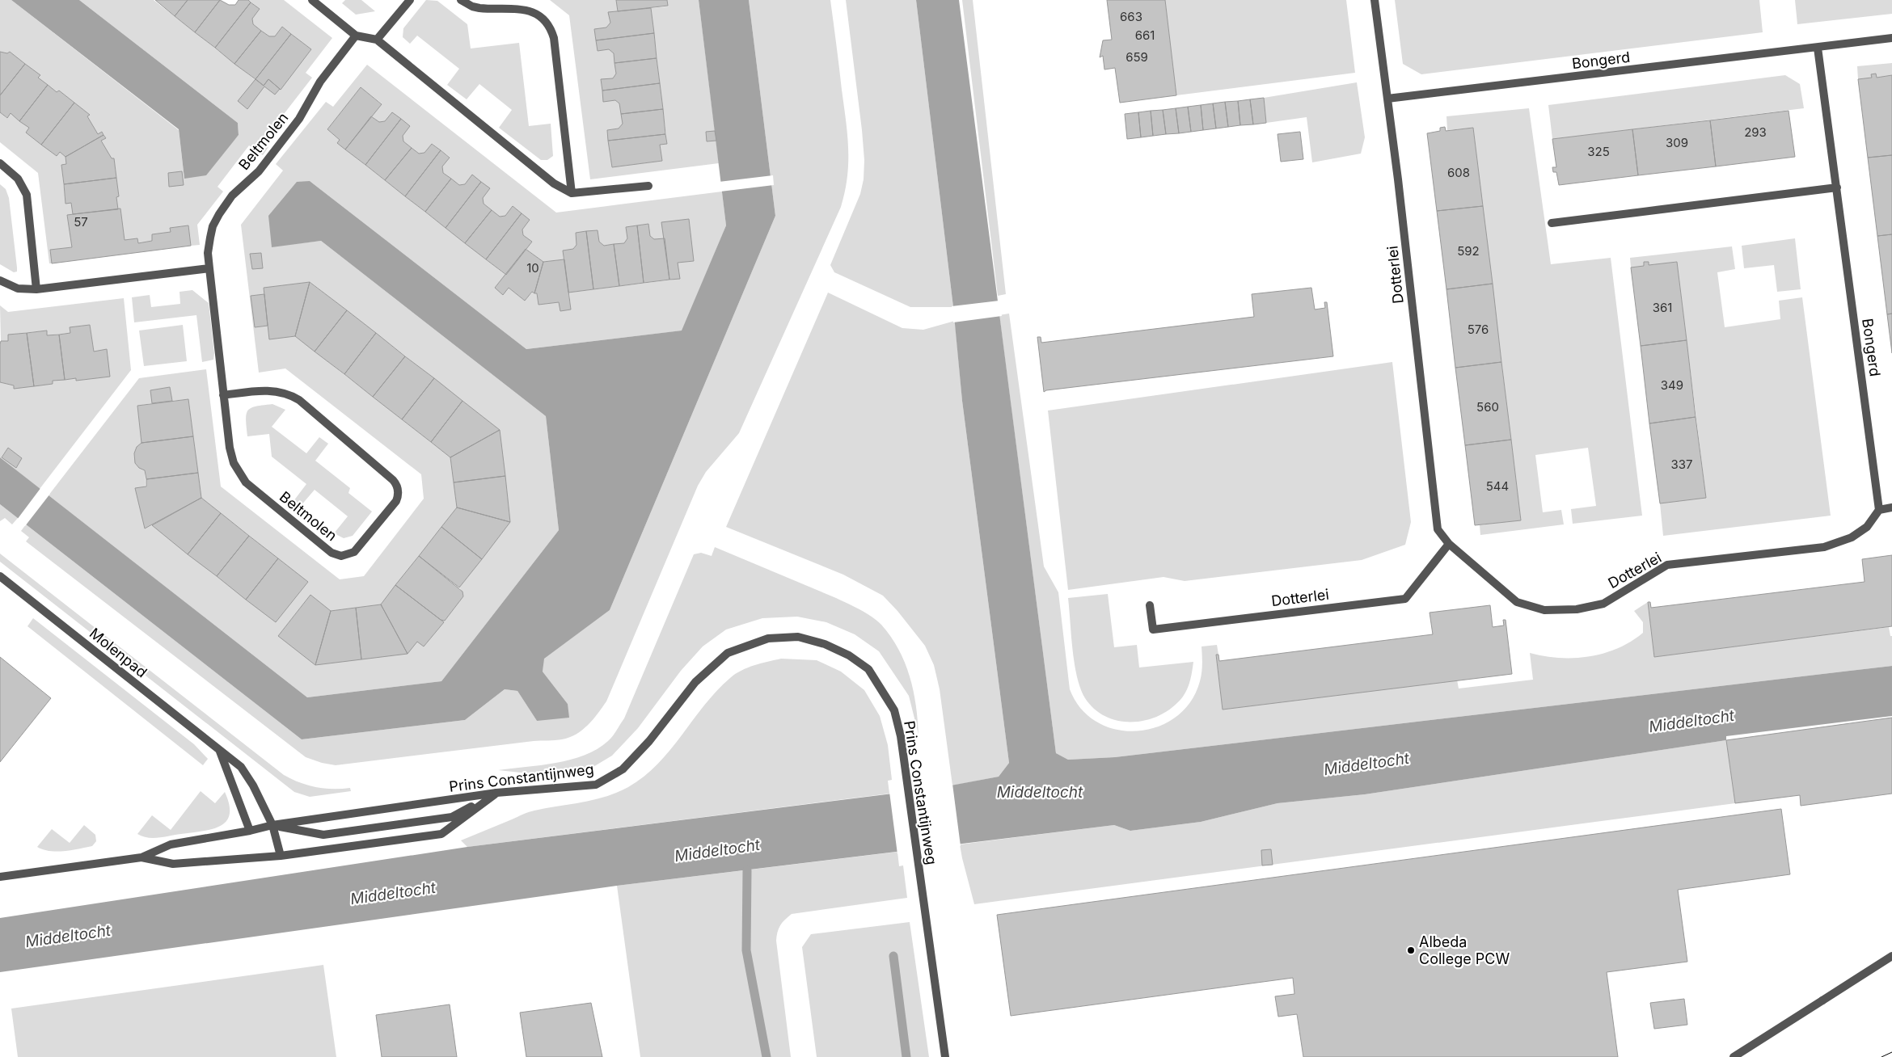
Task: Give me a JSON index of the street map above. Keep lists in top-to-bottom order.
{
  "streets": {
    "street": [
      "Bongerd",
      "Beltmolen",
      "Dotterlei",
      "Molenpad",
      "Prins Constantijnweg"
    ]
  },
  "crossings": [
    ["Bongerd", "Dotterlei"],
    ["Molenpad", "Prins Constantijnweg"]
  ],
  "water": ["Middeltocht"],
  "places": ["Albeda College PCW"],
  "house_numbers": [
    "663",
    "661",
    "659",
    "293",
    "309",
    "325",
    "608",
    "57",
    "592",
    "10",
    "361",
    "576",
    "349",
    "560",
    "337",
    "544"
  ]
}
